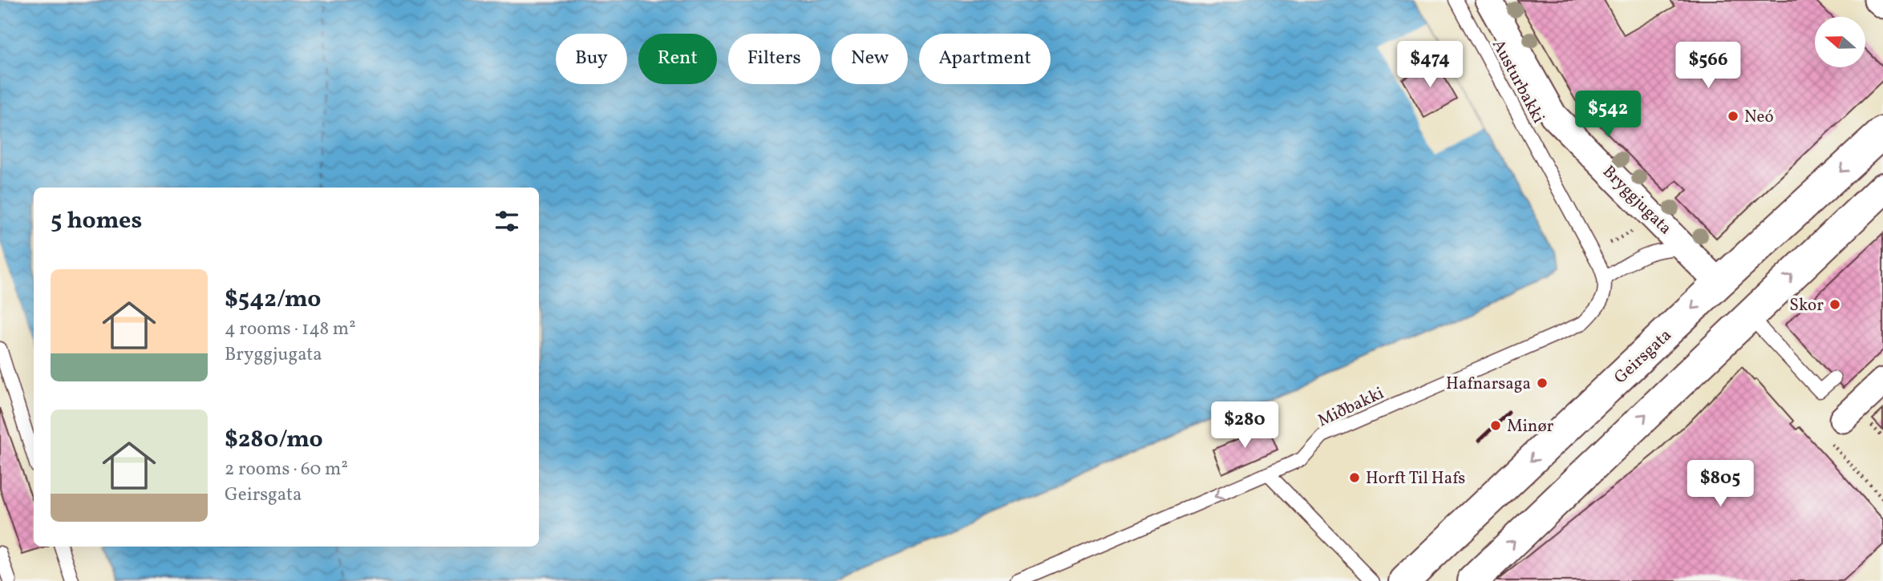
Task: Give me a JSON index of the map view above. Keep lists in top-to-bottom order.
{
  "streets": {
    "main road": ["Geirsgata"],
    "street": ["Bryggjugata"],
    "lane": ["Austurbakki", "Miðbakki"]
  },
  "crossings": [
    ["Austurbakki", "Miðbakki"],
    ["Bryggjugata", "Geirsgata"]
  ],
  "one_way": ["Miðbakki"],
  "places": [
    "Neó",
    "Skor",
    "Hafnarsaga",
    "Minør",
    "Horft Til Hafs"
  ],
  "north": "left",
  "page": {
    "chip": [
      "Buy",
      "Rent",
      "Filters",
      "New",
      "Apartment"
    ],
    "price": [
      "$474",
      "$566",
      "$542",
      "$280",
      "$805"
    ],
    "heading": "5 homes",
    "list": [
      {
        "name": "$542/mo",
        "note": "4 rooms · 148 m² · Bryggjugata"
      },
      {
        "name": "$280/mo",
        "note": "2 rooms · 60 m² · Geirsgata"
      }
    ]
  }
}
